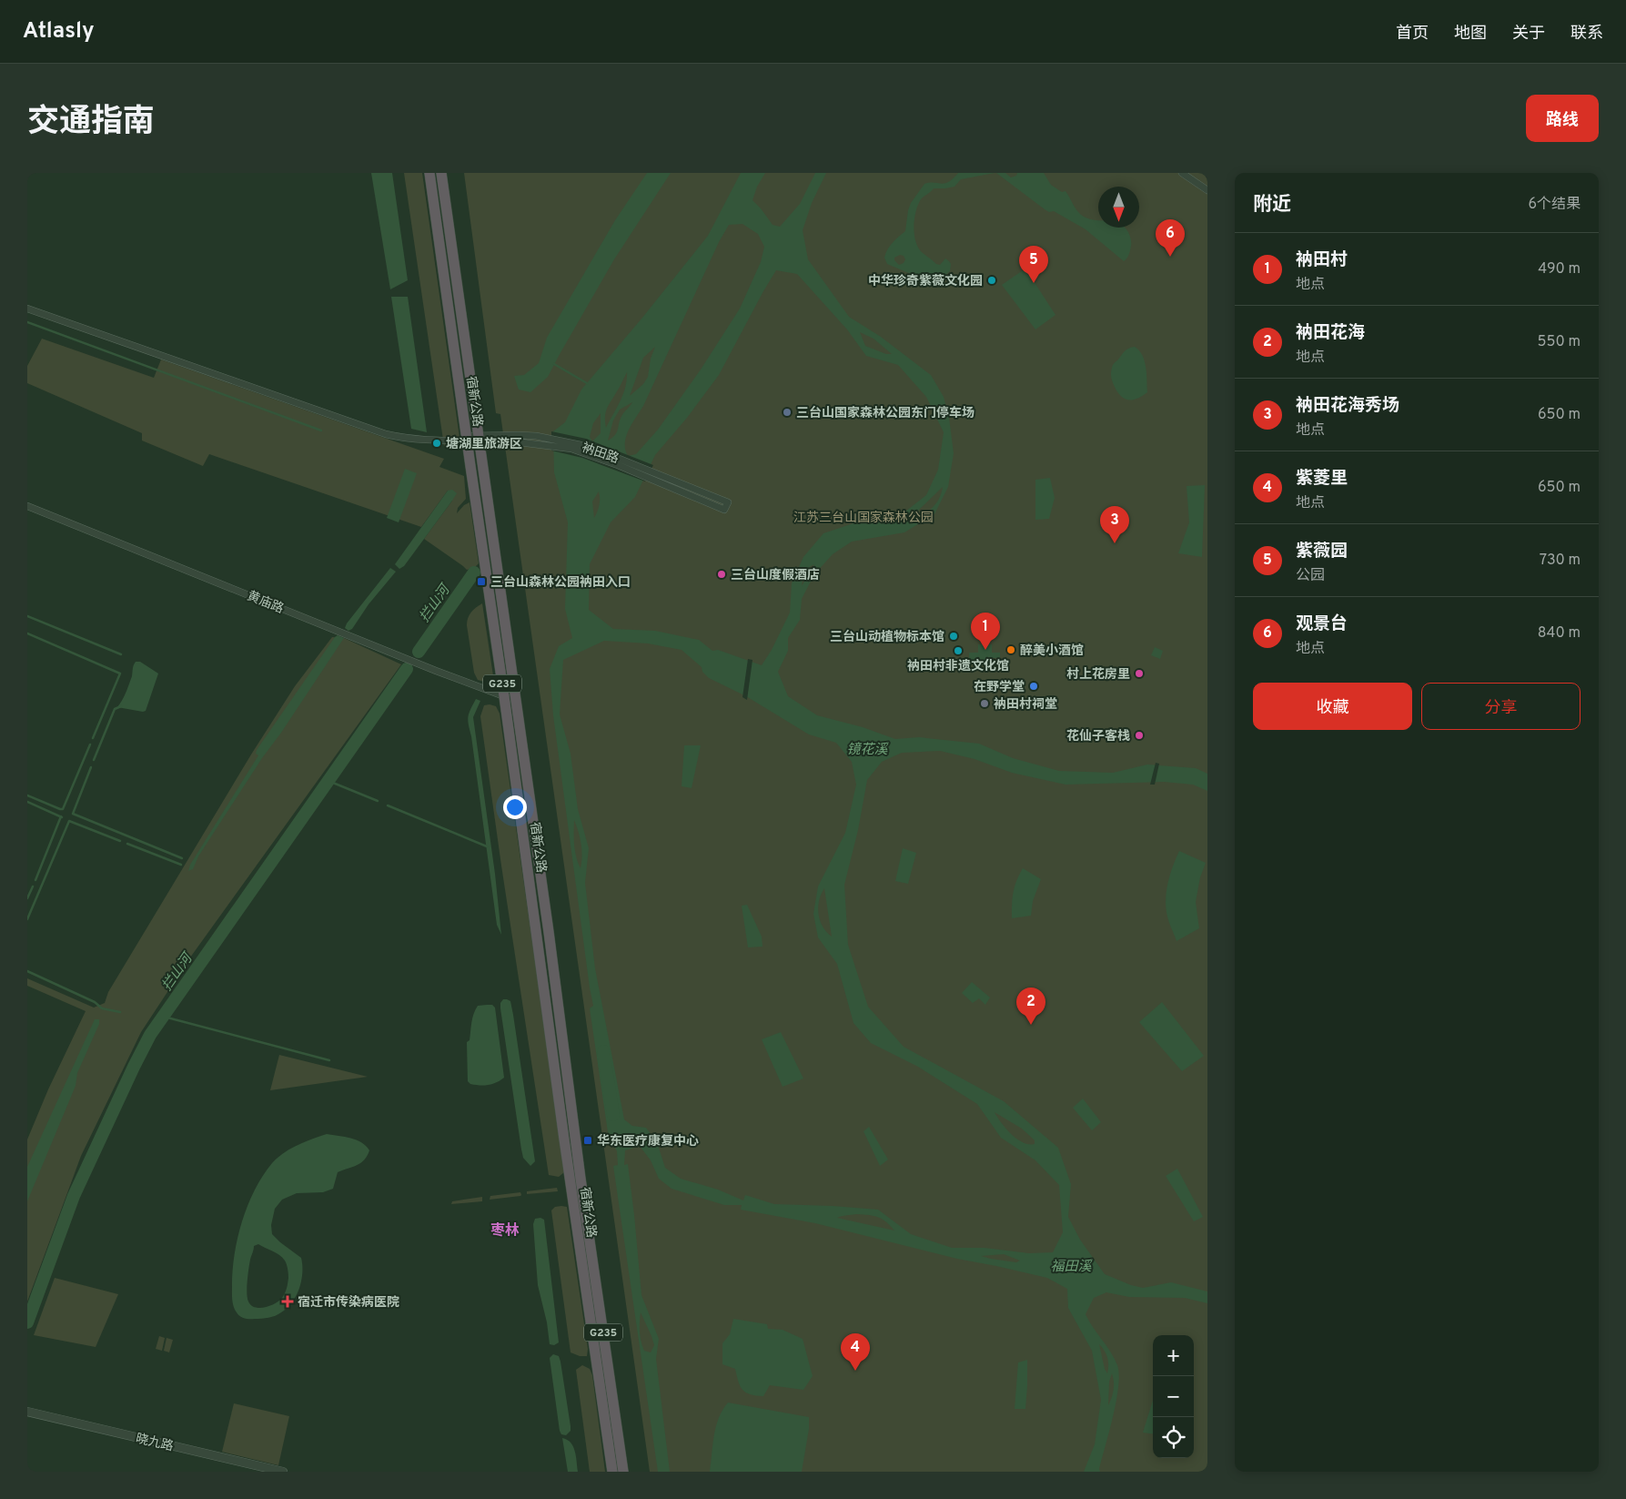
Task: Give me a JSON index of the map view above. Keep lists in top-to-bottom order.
{
  "streets": {
    "highway": ["宿新公路", "G235"],
    "street": ["衲田路", "黄庙路", "晓九路"]
  },
  "crossings": [
    ["宿新公路", "衲田路"],
    ["宿新公路", "黄庙路"]
  ],
  "districts": ["枣林"],
  "water": ["拦山河", "镜花溪", "福田溪"],
  "parks": ["江苏三台山国家森林公园"],
  "places": {
    "other": [
      "中华珍奇紫薇文化园",
      "三台山国家森林公园东门停车场",
      "塘湖里旅游区",
      "三台山度假酒店",
      "三台山动植物标本馆",
      "醉美小酒馆",
      "衲田村非遗文化馆",
      "村上花房里",
      "在野学堂",
      "衲田村祠堂",
      "花仙子客栈"
    ],
    "transit": ["三台山森林公园衲田入口", "华东医疗康复中心"],
    "health": ["宿迁市传染病医院"]
  },
  "north": "bottom",
  "page": {
    "header": "Atlasly",
    "nav": [
      "首页",
      "地图",
      "关于",
      "联系"
    ],
    "title": "交通指南",
    "buttons": [
      "路线",
      ["收藏", "分享"]
    ],
    "heading": ["附近", "6个结果"],
    "pins": [
      "6",
      "5",
      "3",
      "1",
      "2",
      "4"
    ],
    "list": [
      {
        "mark": "1",
        "name": "衲田村",
        "note": "地点",
        "value": "490 m"
      },
      {
        "mark": "2",
        "name": "衲田花海",
        "note": "地点",
        "value": "550 m"
      },
      {
        "mark": "3",
        "name": "衲田花海秀场",
        "note": "地点",
        "value": "650 m"
      },
      {
        "mark": "4",
        "name": "紫菱里",
        "note": "地点",
        "value": "650 m"
      },
      {
        "mark": "5",
        "name": "紫薇园",
        "note": "公园",
        "value": "730 m"
      },
      {
        "mark": "6",
        "name": "观景台",
        "note": "地点",
        "value": "840 m"
      }
    ],
    "map_buttons": ["+", "−"]
  }
}
